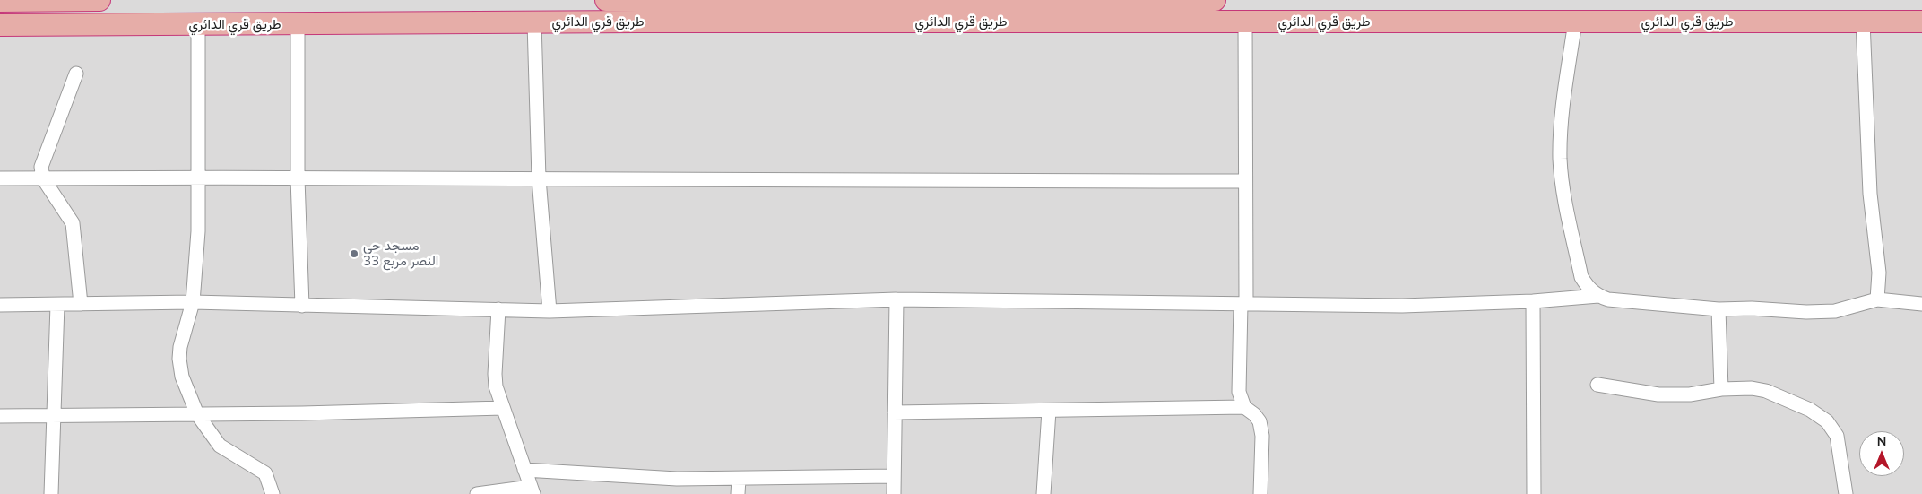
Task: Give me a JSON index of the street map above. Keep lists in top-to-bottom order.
{
  "streets": {
    "highway": ["طريق قري الدائري"]
  },
  "places": ["مسجد حي النصر مربع 33"],
  "north": "top"
}
